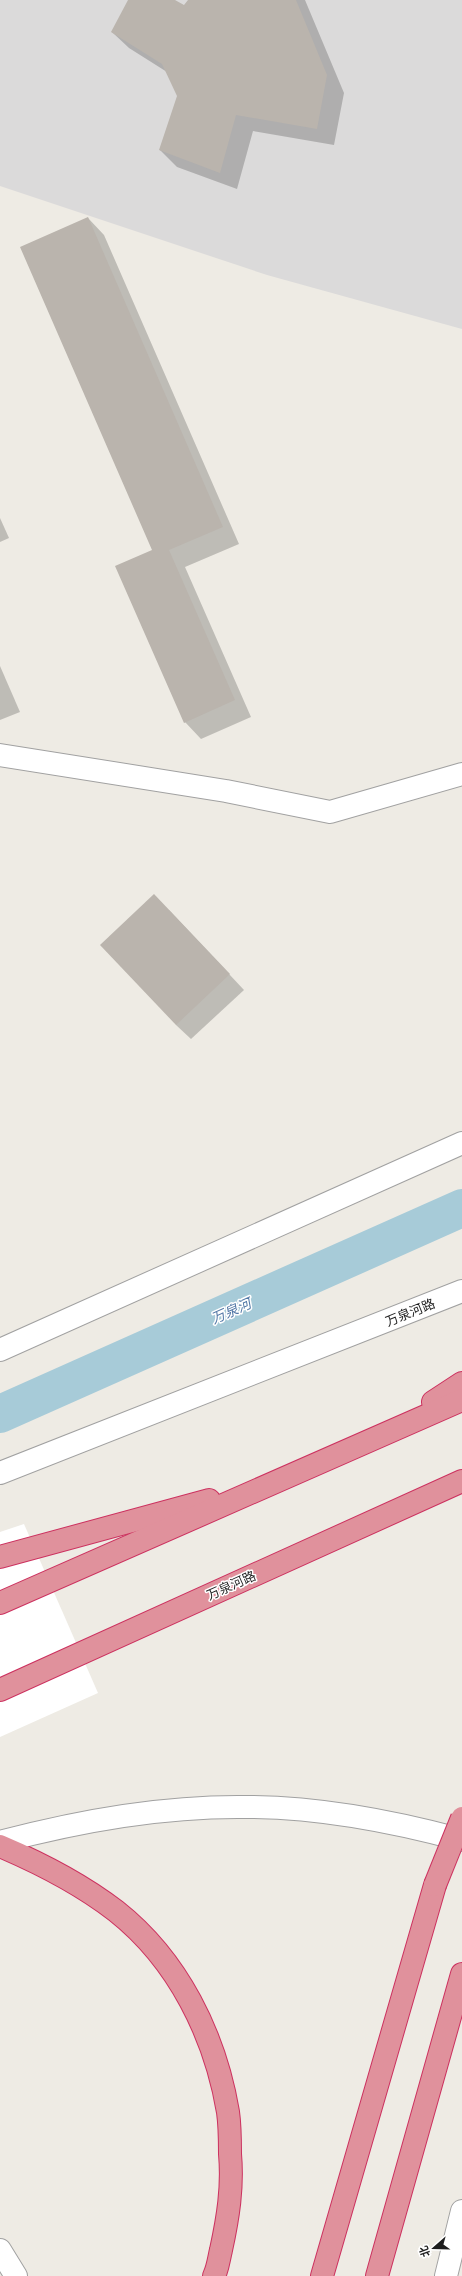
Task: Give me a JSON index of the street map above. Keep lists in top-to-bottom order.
{
  "streets": {
    "highway": ["万泉河路"]
  },
  "water": ["万泉河"],
  "north": "left"
}
